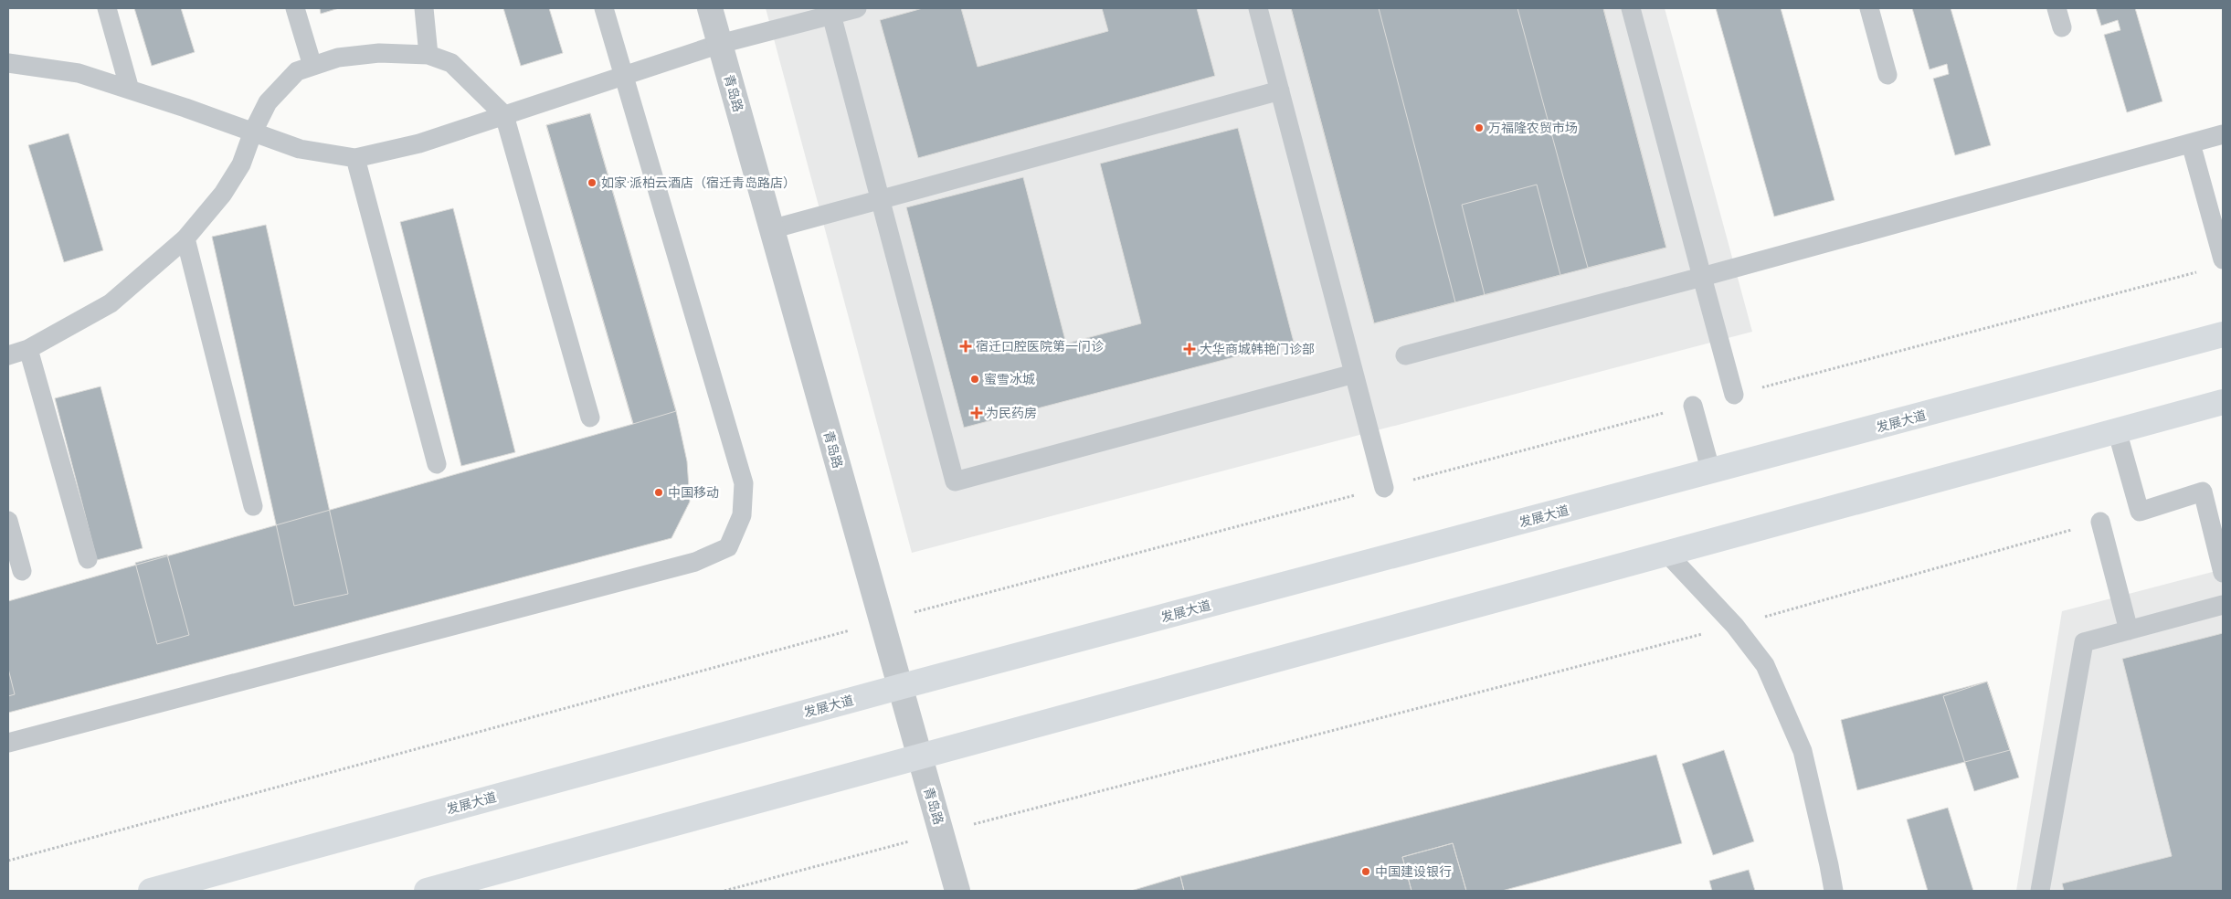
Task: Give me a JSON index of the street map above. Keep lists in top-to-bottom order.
{
  "streets": {
    "main road": ["发展大道"],
    "street": ["青岛路"]
  },
  "crossings": [
    ["青岛路", "发展大道"]
  ],
  "places": {
    "other": [
      "万福隆农贸市场",
      "如家·派柏云酒店（宿迁青岛路店）",
      "蜜雪冰城",
      "中国移动",
      "中国建设银行"
    ],
    "health": ["宿迁口腔医院第一门诊", "大华商城韩艳门诊部", "为民药房"]
  }
}
